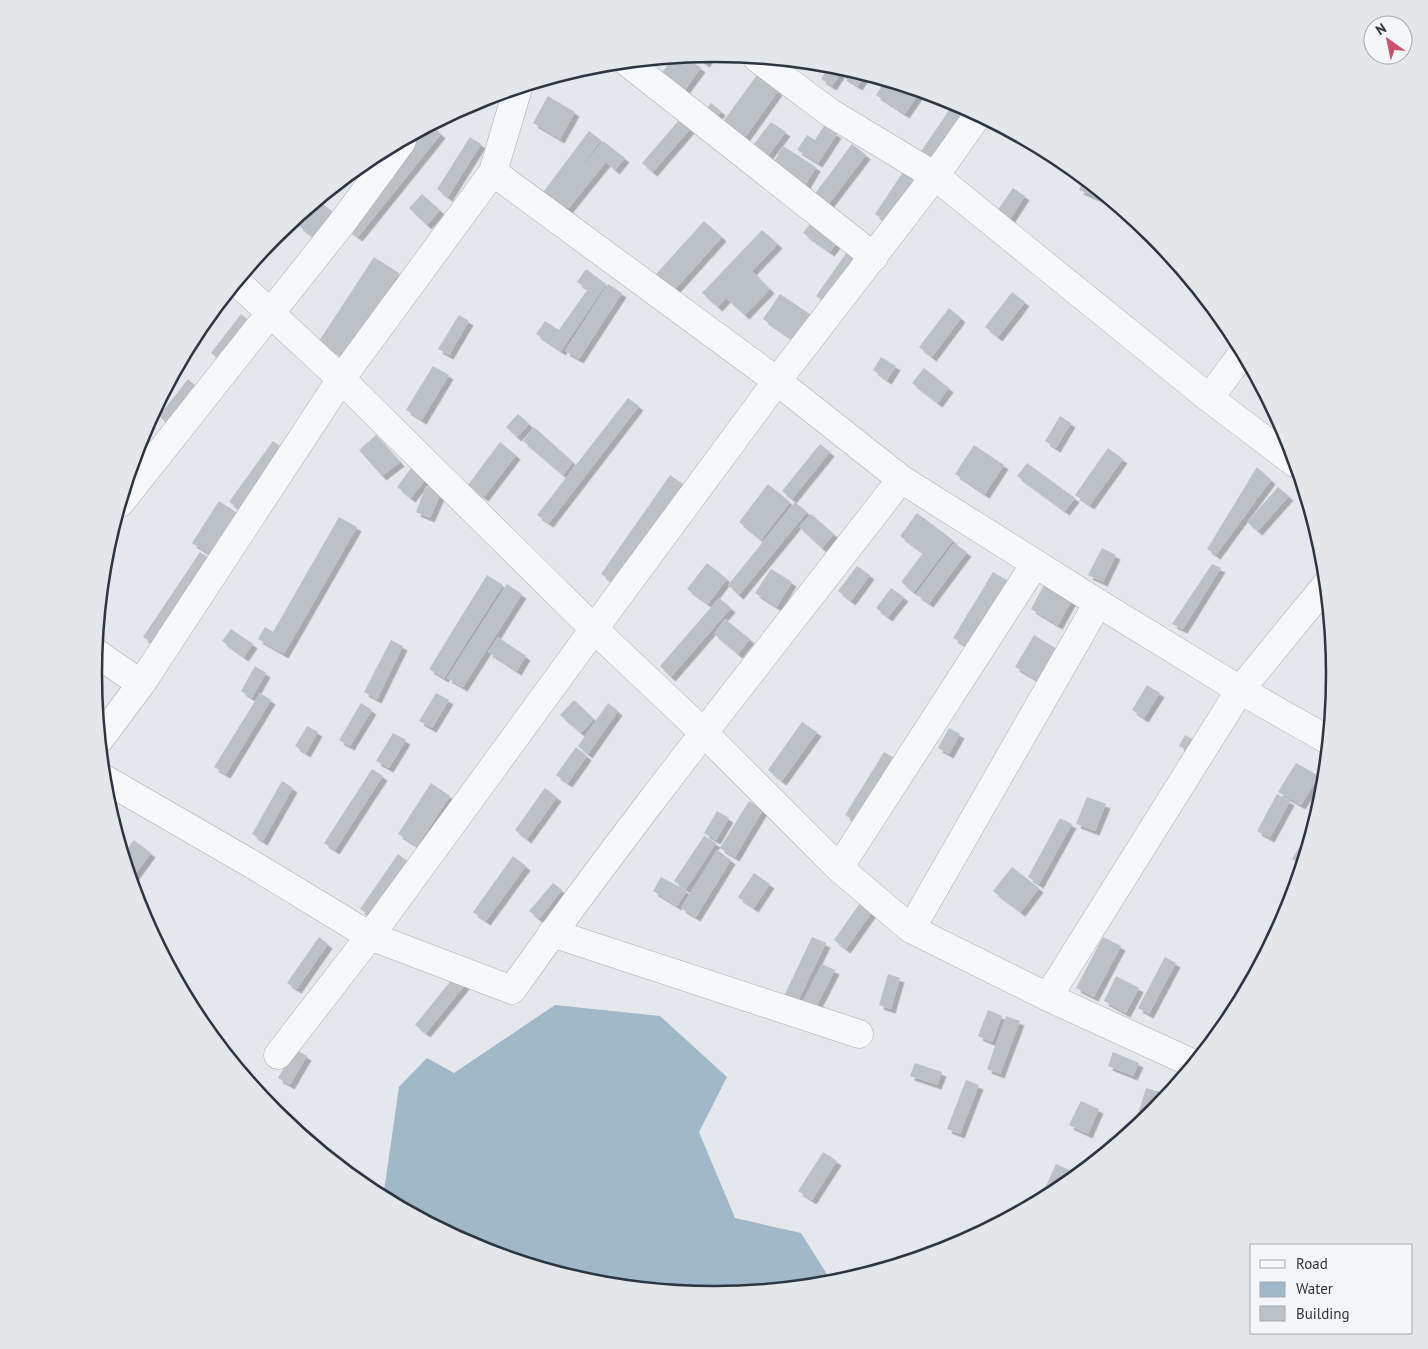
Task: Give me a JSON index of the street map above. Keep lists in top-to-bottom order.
{
  "legend": ["Road", "Water", "Building"],
  "north": "top left"
}
